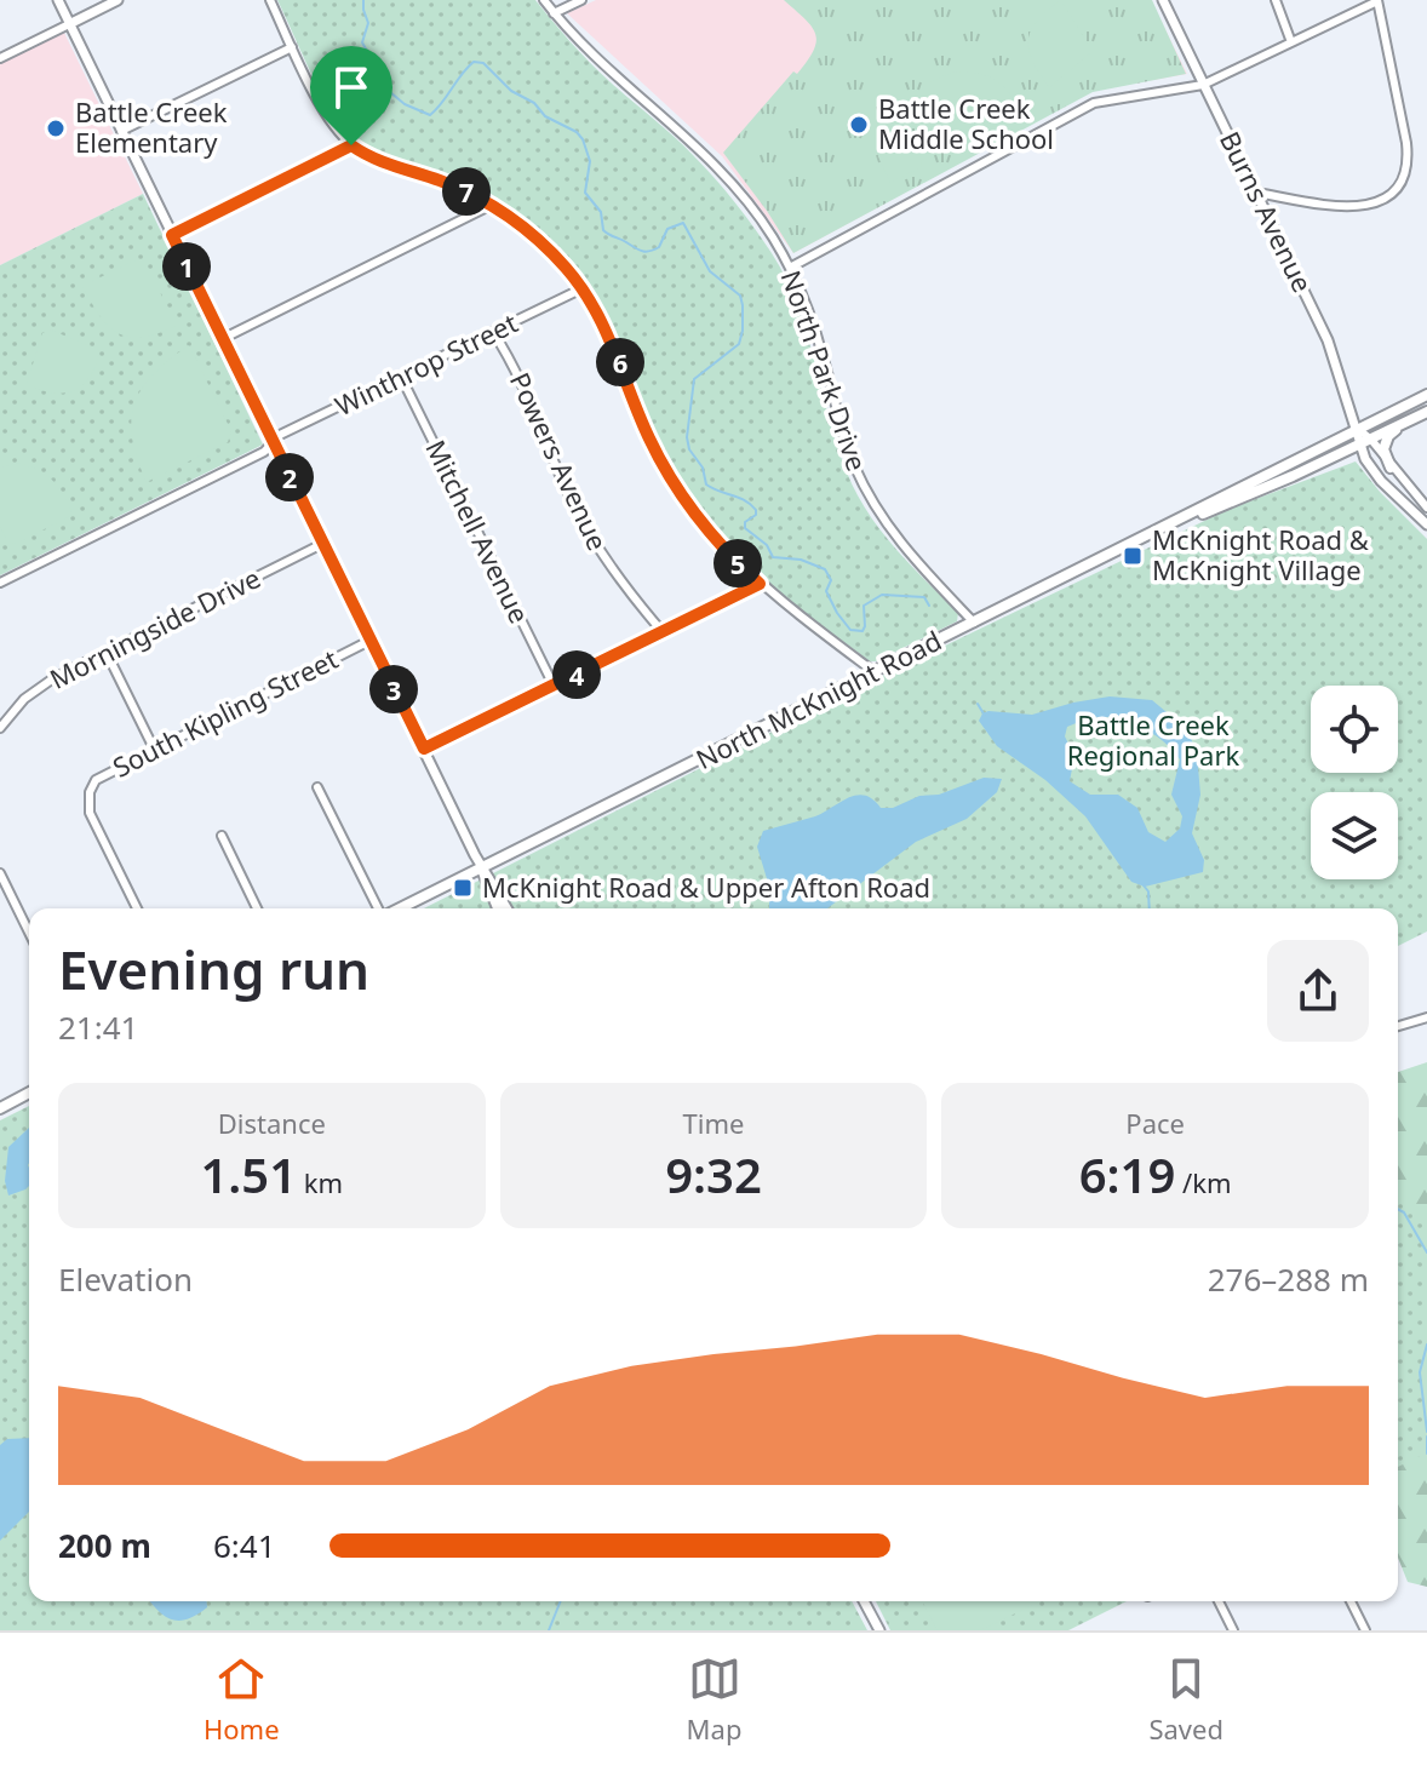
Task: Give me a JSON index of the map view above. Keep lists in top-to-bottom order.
{
  "streets": {
    "main road": ["North McKnight Road"],
    "street": [
      "Burns Avenue",
      "Winthrop Street",
      "North Park Drive",
      "Powers Avenue",
      "Mitchell Avenue",
      "Morningside Drive",
      "South Kipling Street"
    ]
  },
  "crossings": [
    ["Winthrop Street", "Powers Avenue"],
    ["Winthrop Street", "Mitchell Avenue"],
    ["North Park Drive", "North McKnight Road"]
  ],
  "parks": ["Battle Creek Regional Park"],
  "places": {
    "other": ["Battle Creek Middle School", "Battle Creek Elementary"],
    "transit": ["McKnight Road & McKnight Village", "McKnight Road & Upper Afton Road"]
  },
  "page": {
    "pins": [
      "7",
      "1",
      "6",
      "2",
      "5",
      "4",
      "3"
    ],
    "heading": ["Evening run", "21:41"],
    "stats": [
      ["Distance", "1.51 km"],
      ["Time", "9:32"],
      ["Pace", "6:19 /km"]
    ],
    "chart": ["Elevation", "276–288 m"],
    "list": [
      {
        "name": "200 m",
        "note": "6:41"
      }
    ],
    "tabs": ["Home", "Map", "Saved"]
  }
}
